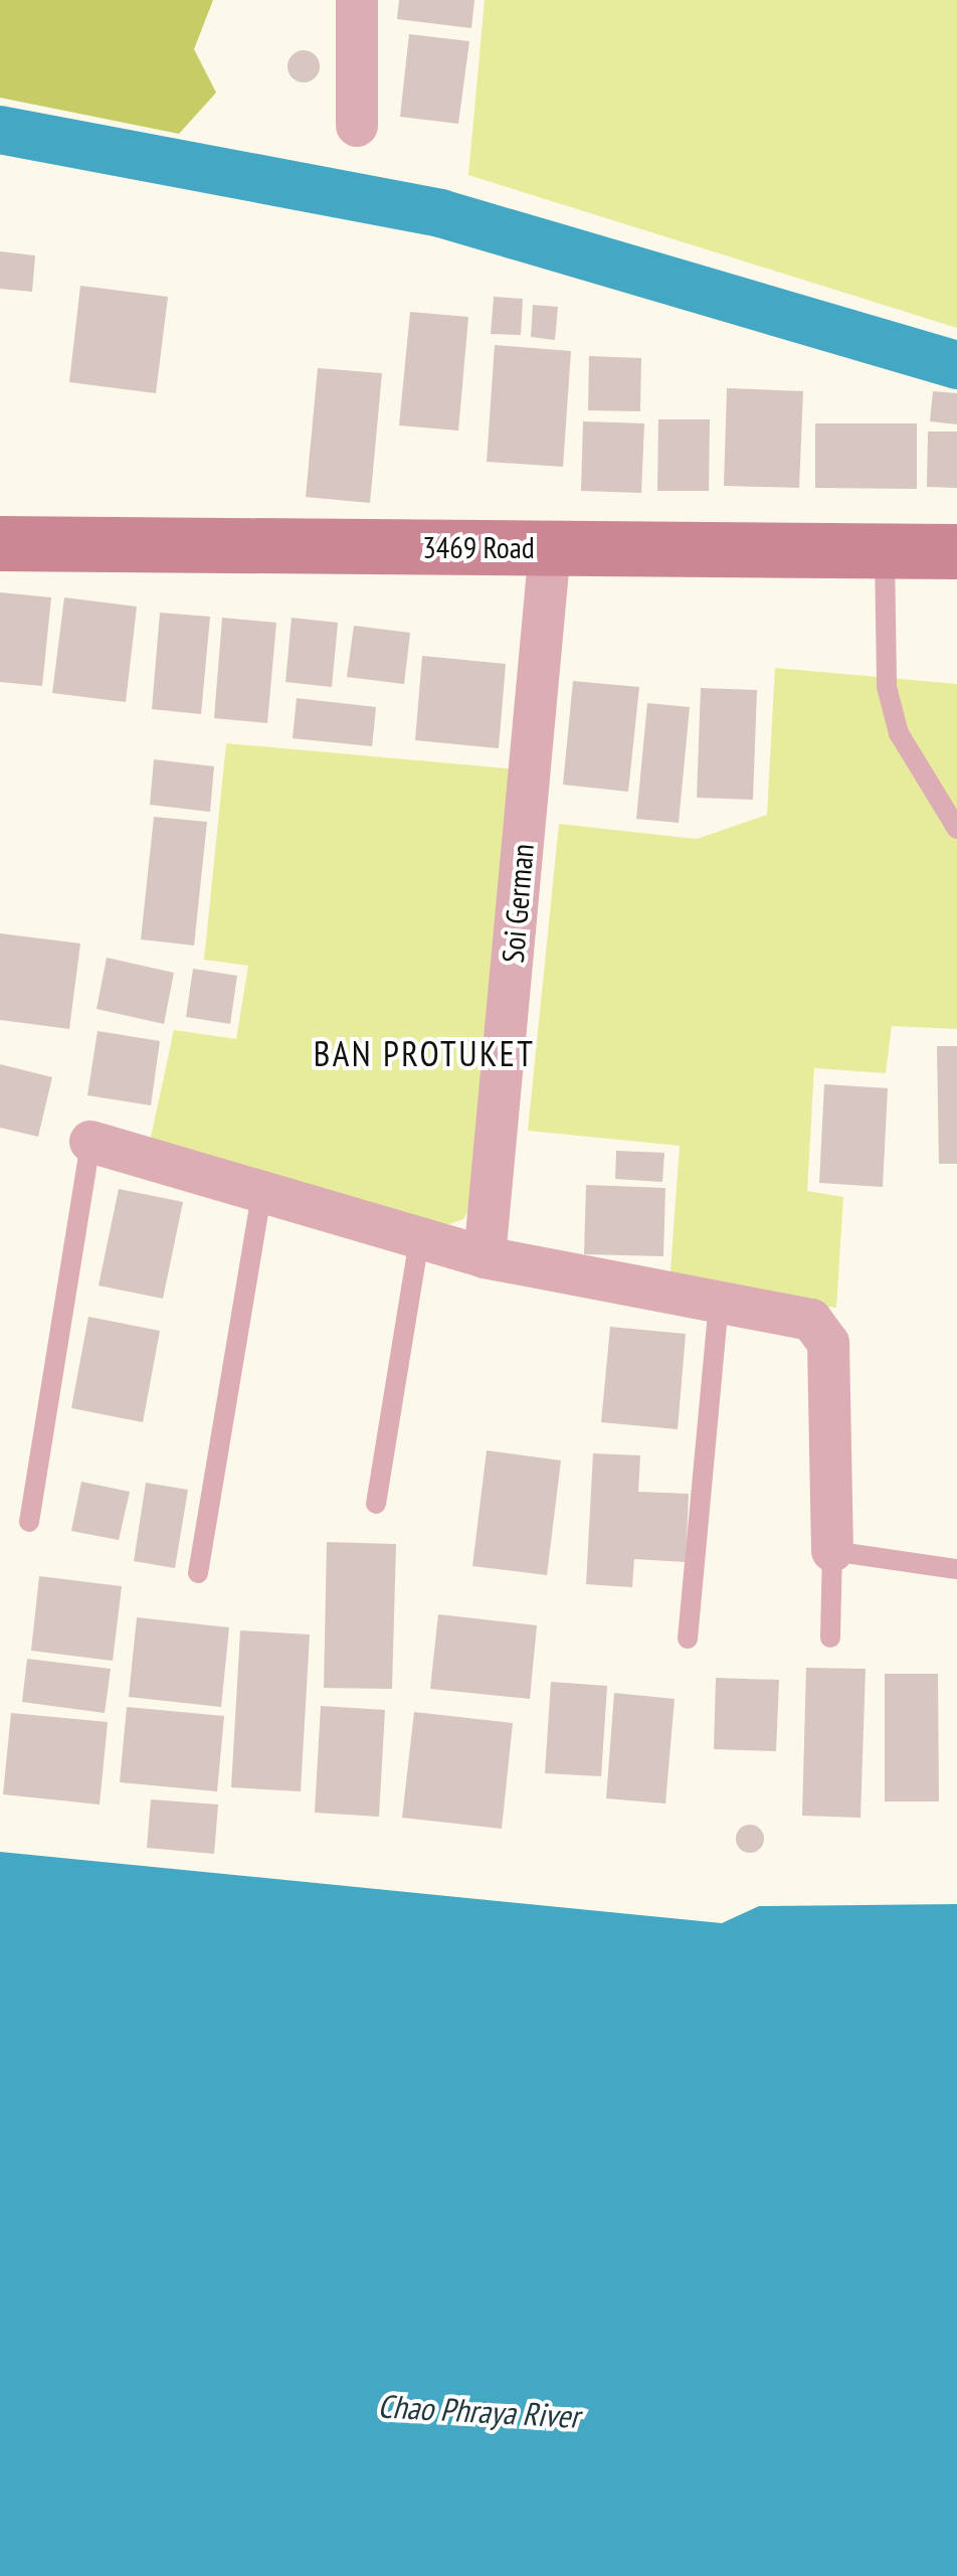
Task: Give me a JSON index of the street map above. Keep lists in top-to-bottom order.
{
  "streets": {
    "street": ["3469 Road", "Soi German"]
  },
  "crossings": [
    ["3469 Road", "Soi German"]
  ],
  "districts": ["BAN PROTUKET"],
  "water": ["Chao Phraya River"]
}
